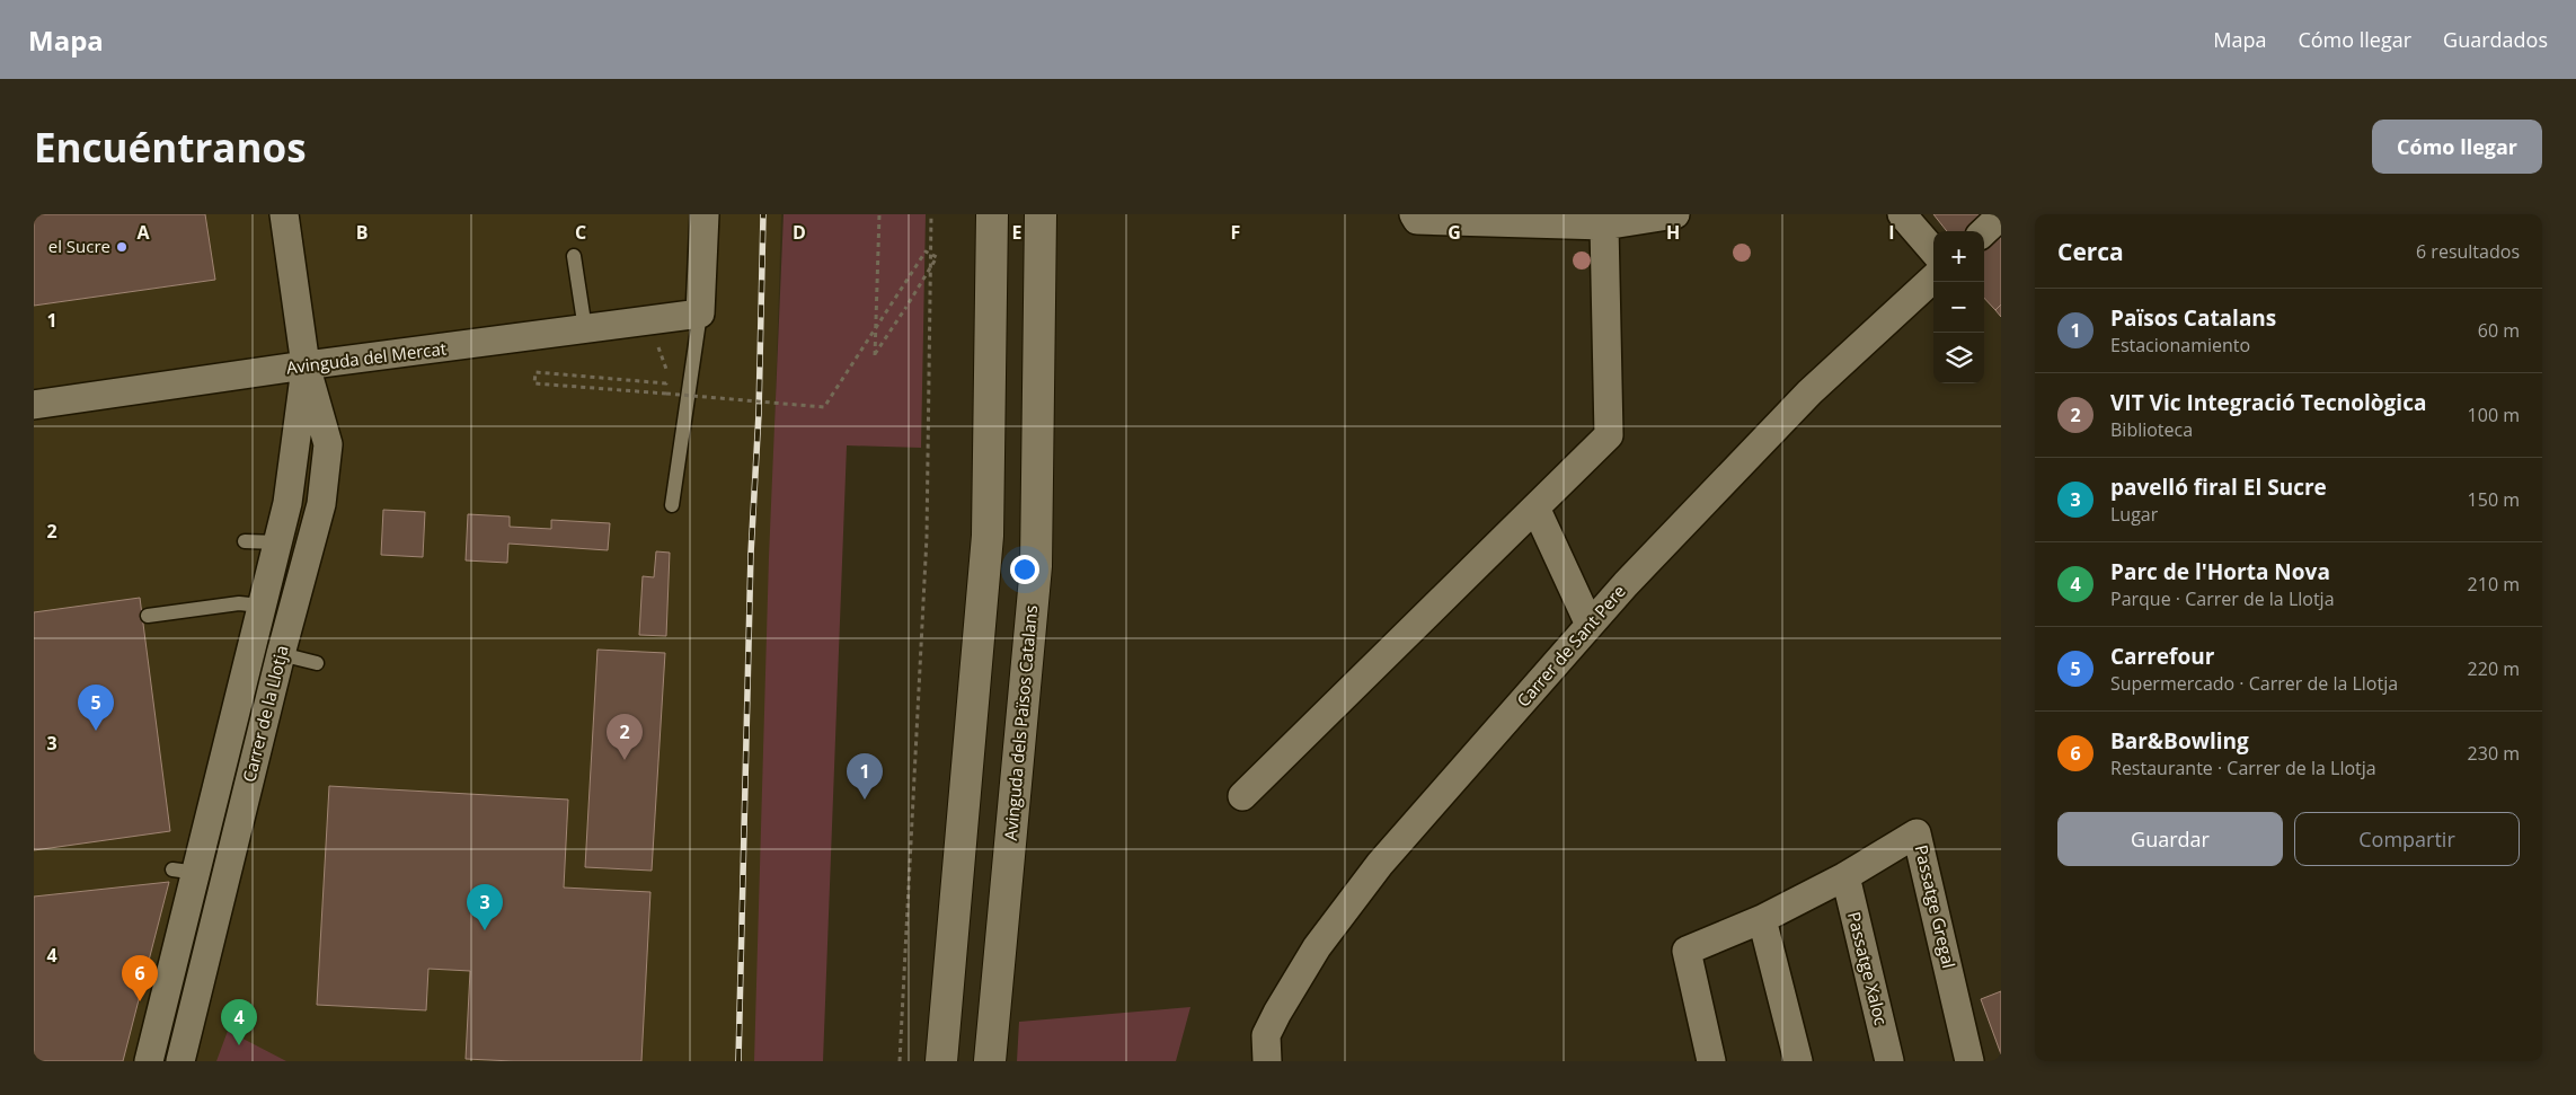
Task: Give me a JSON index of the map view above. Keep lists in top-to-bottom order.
{
  "streets": {
    "street": [
      "Avinguda del Mercat",
      "Carrer de Sant Pere",
      "Carrer de la Llotja",
      "Avinguda dels Països Catalans",
      "Passatge Gregal",
      "Passatge Xaloc"
    ]
  },
  "crossings": [
    ["Avinguda del Mercat", "Carrer de la Llotja"],
    ["Passatge Gregal", "Passatge Xaloc"]
  ],
  "places": ["el Sucre"],
  "page": {
    "header": "Mapa",
    "nav": ["Mapa", "Cómo llegar", "Guardados"],
    "buttons": [
      "Cómo llegar",
      ["Guardar", "Compartir"]
    ],
    "title": "Encuéntranos",
    "heading": ["Cerca", "6 resultados"],
    "map_buttons": ["+", "−"],
    "list": [
      {
        "mark": "1",
        "name": "Països Catalans",
        "note": "Estacionamiento",
        "value": "60 m"
      },
      {
        "mark": "2",
        "name": "VIT Vic Integració Tecnològica",
        "note": "Biblioteca",
        "value": "100 m"
      },
      {
        "mark": "3",
        "name": "pavelló firal El Sucre",
        "note": "Lugar",
        "value": "150 m"
      },
      {
        "mark": "4",
        "name": "Parc de l'Horta Nova",
        "note": "Parque · Carrer de la Llotja",
        "value": "210 m"
      },
      {
        "mark": "5",
        "name": "Carrefour",
        "note": "Supermercado · Carrer de la Llotja",
        "value": "220 m"
      },
      {
        "mark": "6",
        "name": "Bar&Bowling",
        "note": "Restaurante · Carrer de la Llotja",
        "value": "230 m"
      }
    ],
    "pins": [
      "5",
      "2",
      "1",
      "3",
      "6",
      "4"
    ]
  },
  "grid": {
    "columns": [
      "A",
      "B",
      "C",
      "D",
      "E",
      "F",
      "G",
      "H",
      "I"
    ],
    "rows": [
      "1",
      "2",
      "3",
      "4"
    ]
  }
}
